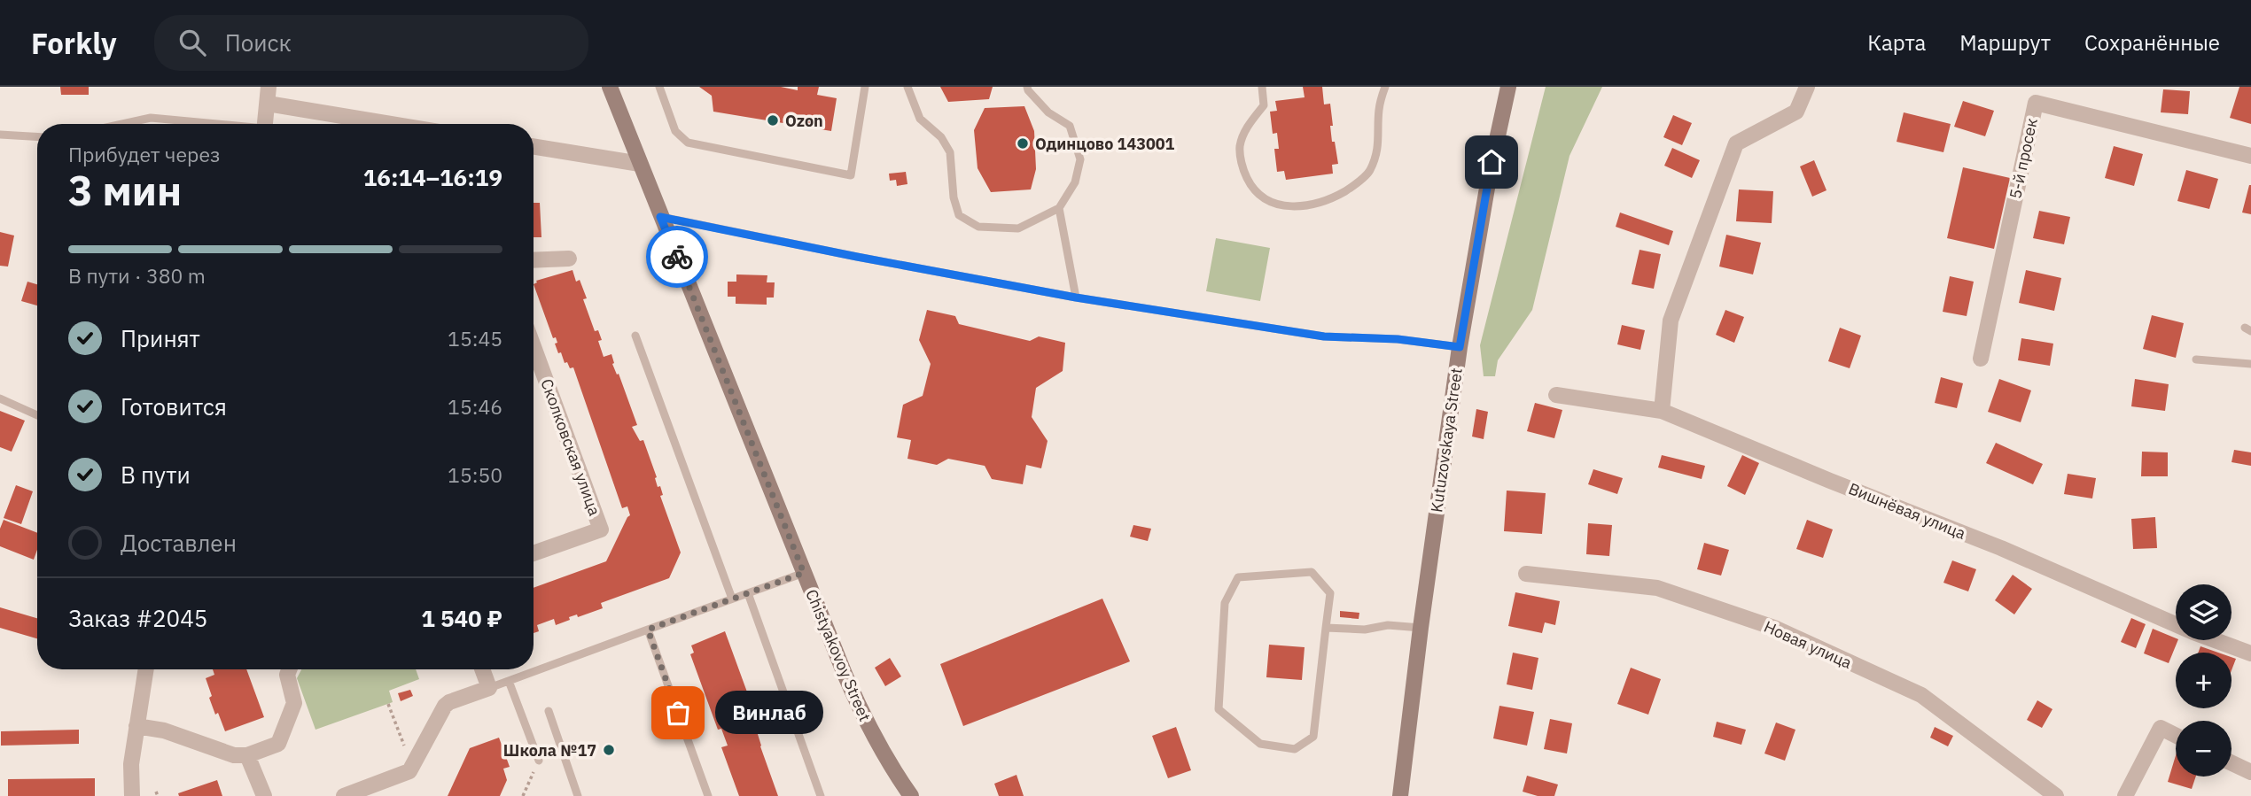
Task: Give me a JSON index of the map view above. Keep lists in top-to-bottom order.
{
  "streets": {
    "street": [
      "5-й просек",
      "Kutuzovskaya Street",
      "Сколковская улица",
      "Вишнёвая улица",
      "Новая улица",
      "Chistyakovoy Street"
    ]
  },
  "places": [
    "Ozon",
    "Одинцово 143001",
    "Винлаб",
    "Школа №17"
  ],
  "page": {
    "header": "Forkly",
    "search": "Поиск",
    "nav": ["Карта", "Маршрут", "Сохранённые"],
    "heading": ["3 мин", "Прибудет через", "16:14–16:19"],
    "panel": ["Заказ #2045", "1 540 ₽"],
    "bar": "В пути · 380 m",
    "list": [
      ["Принят", "15:45"],
      ["Готовится", "15:46"],
      ["В пути", "15:50"],
      "Доставлен"
    ],
    "map_buttons": ["+", "−"],
    "bubble": "Винлаб"
  }
}
